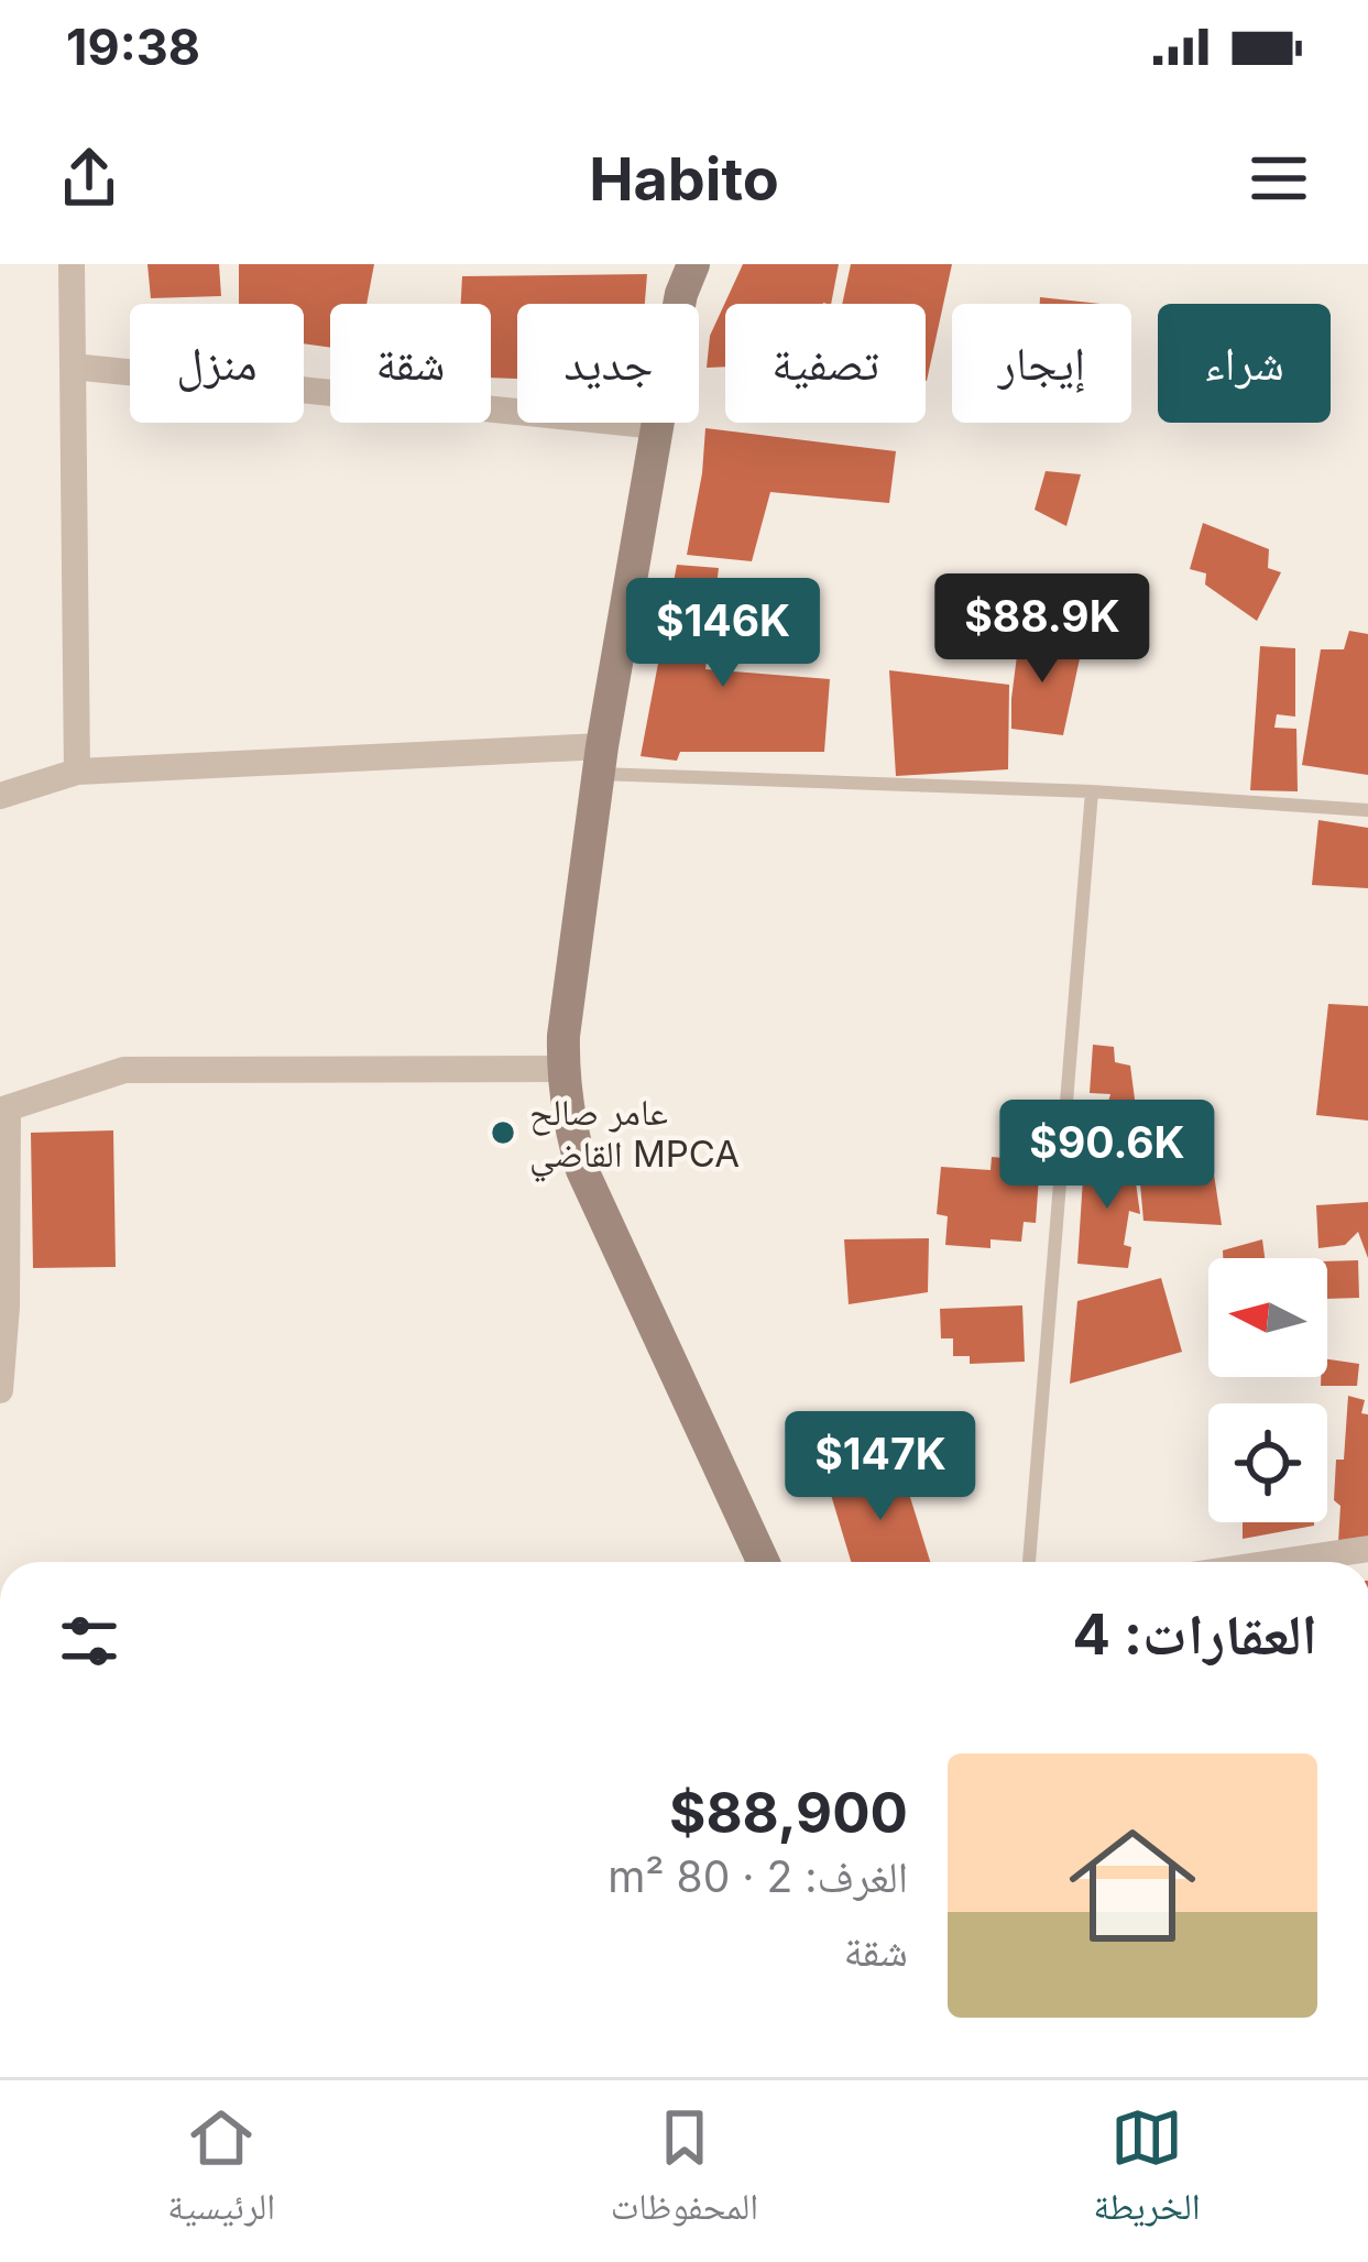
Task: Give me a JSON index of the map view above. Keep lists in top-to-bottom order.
{
  "places": ["عامر صالح القاضي MPCA"],
  "north": "left",
  "page": {
    "status": "19:38",
    "header": "Habito",
    "chip": [
      "شراء",
      "إيجار",
      "تصفية",
      "جديد",
      "شقة",
      "منزل"
    ],
    "price": [
      "$88.9K",
      "$146K",
      "$90.6K",
      "$147K"
    ],
    "heading": "العقارات: 4",
    "list": [
      {
        "name": "$88,900",
        "note": "الغرف: 2 · 80 m² · شقة"
      }
    ],
    "tabs": ["الخريطة", "المحفوظات", "الرئيسية"]
  }
}
